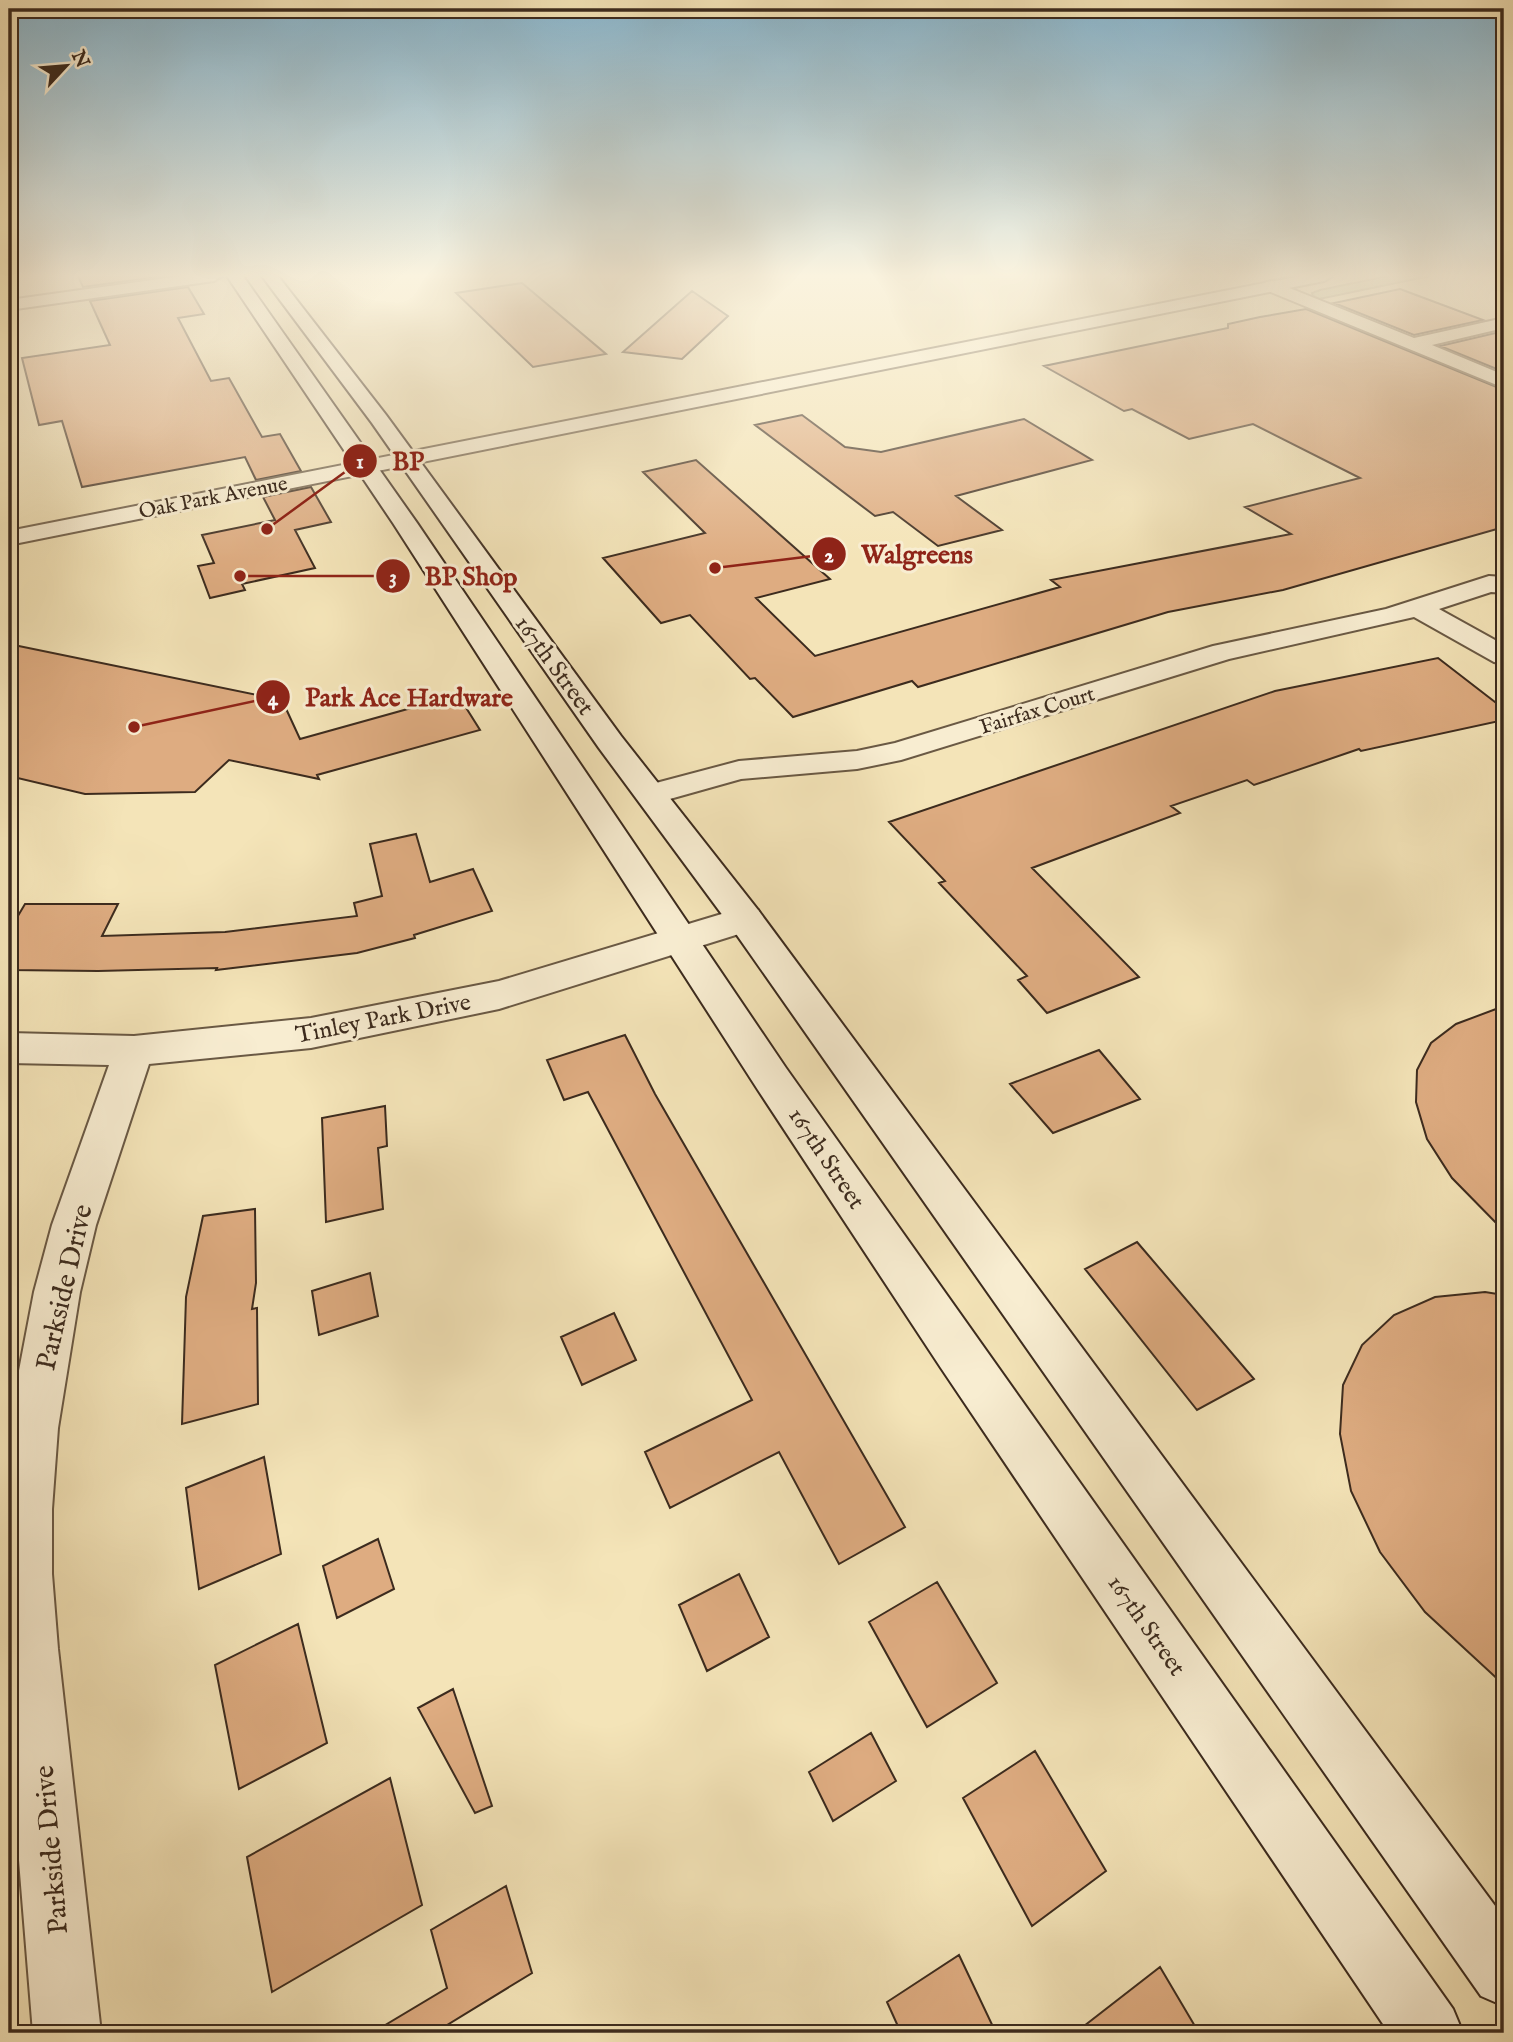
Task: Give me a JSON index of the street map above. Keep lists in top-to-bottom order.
{
  "streets": {
    "street": [
      "Oak Park Avenue",
      "167th Street",
      "Fairfax Court",
      "Tinley Park Drive",
      "Parkside Drive"
    ]
  },
  "crossings": [
    ["Oak Park Avenue", "167th Street"],
    ["167th Street", "Fairfax Court"],
    ["167th Street", "Tinley Park Drive"],
    ["Tinley Park Drive", "Parkside Drive"]
  ],
  "places": [
    "BP",
    "Walgreens",
    "BP Shop",
    "Park Ace Hardware"
  ],
  "north": "top right"
}
